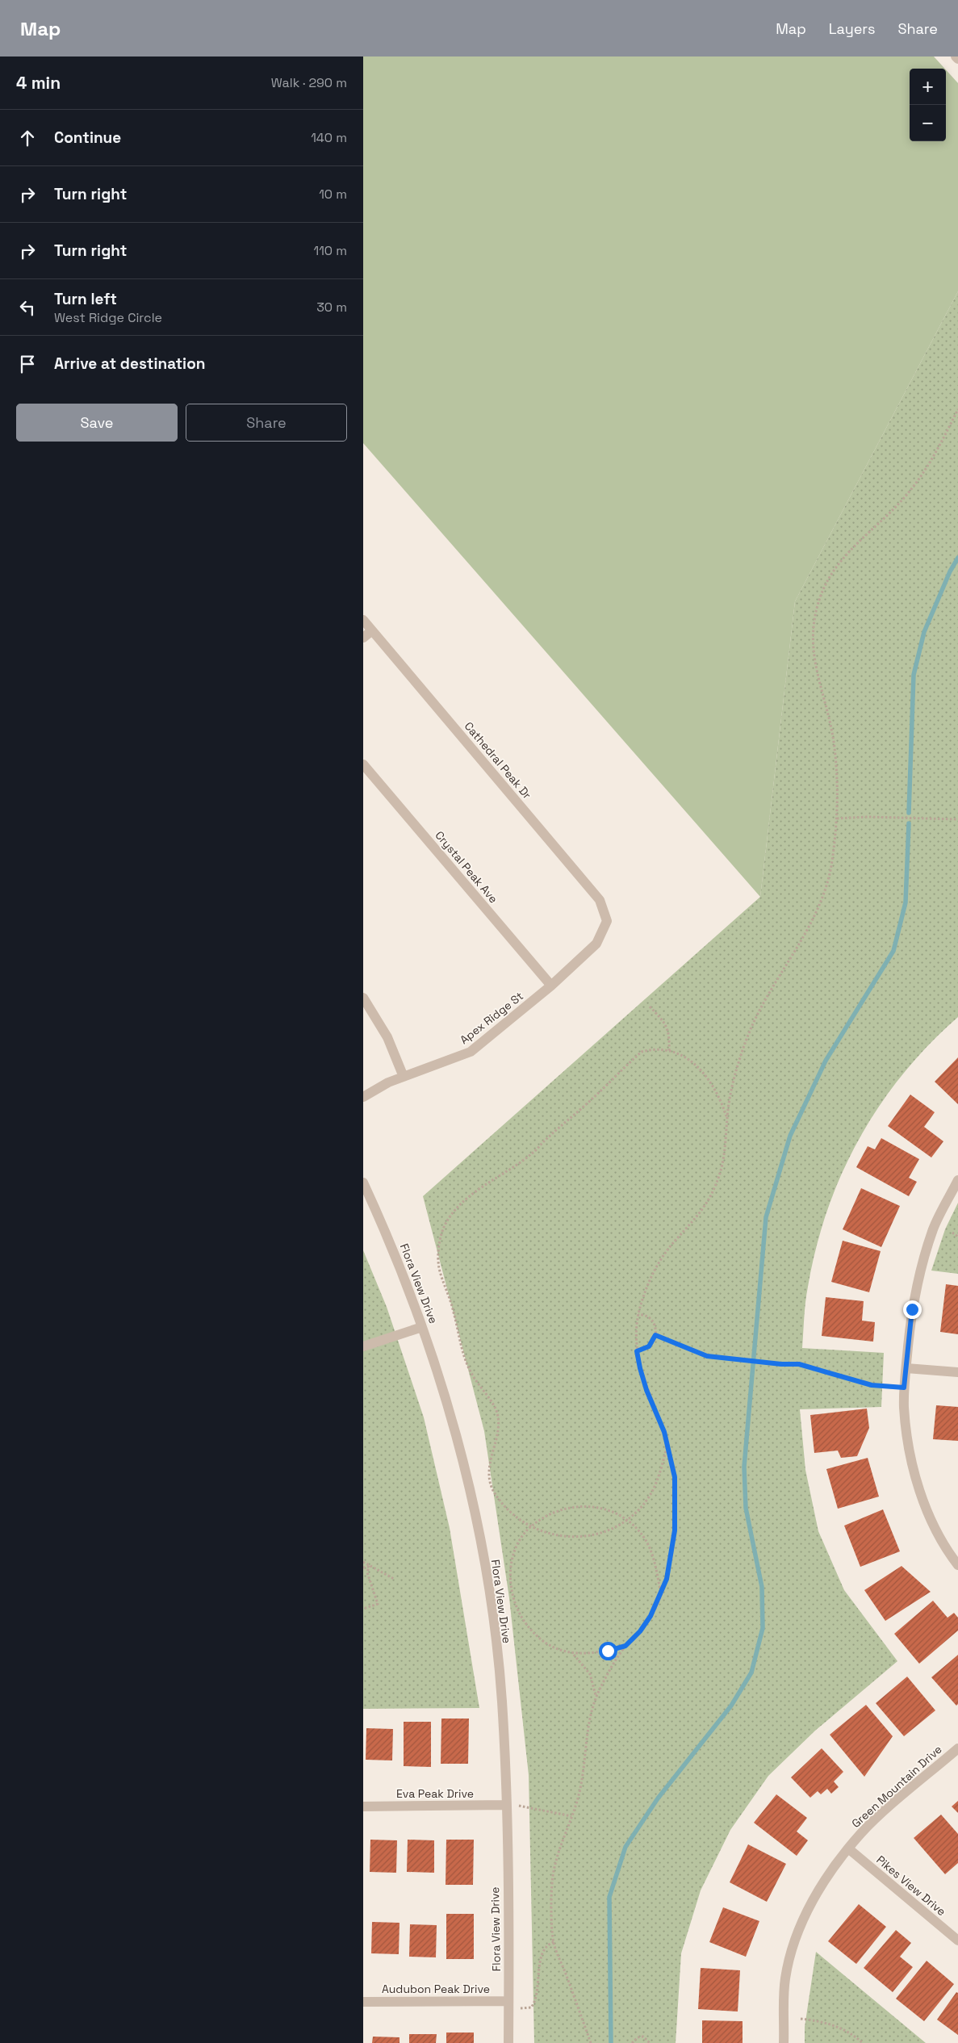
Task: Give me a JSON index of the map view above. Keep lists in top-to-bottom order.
{
  "streets": {
    "street": [
      "Cathedral Peak Dr",
      "Crystal Peak Ave",
      "Apex Ridge St",
      "Flora View Drive",
      "Green Mountain Drive",
      "Eva Peak Drive",
      "Pikes View Drive",
      "Audubon Peak Drive"
    ]
  },
  "crossings": [
    ["Cathedral Peak Dr", "Apex Ridge St"],
    ["Crystal Peak Ave", "Apex Ridge St"],
    ["Flora View Drive", "Eva Peak Drive"],
    ["Flora View Drive", "Audubon Peak Drive"],
    ["Green Mountain Drive", "Pikes View Drive"]
  ],
  "page": {
    "header": "Map",
    "nav": ["Map", "Layers", "Share"],
    "heading": ["4 min", "Walk · 290 m"],
    "map_buttons": ["+", "−"],
    "list": [
      ["Continue", "140 m"],
      ["Turn right", "10 m"],
      ["Turn right", "110 m"],
      ["Turn left", "West Ridge Circle", "30 m"],
      "Arrive at destination"
    ],
    "buttons": ["Save", "Share"]
  }
}
